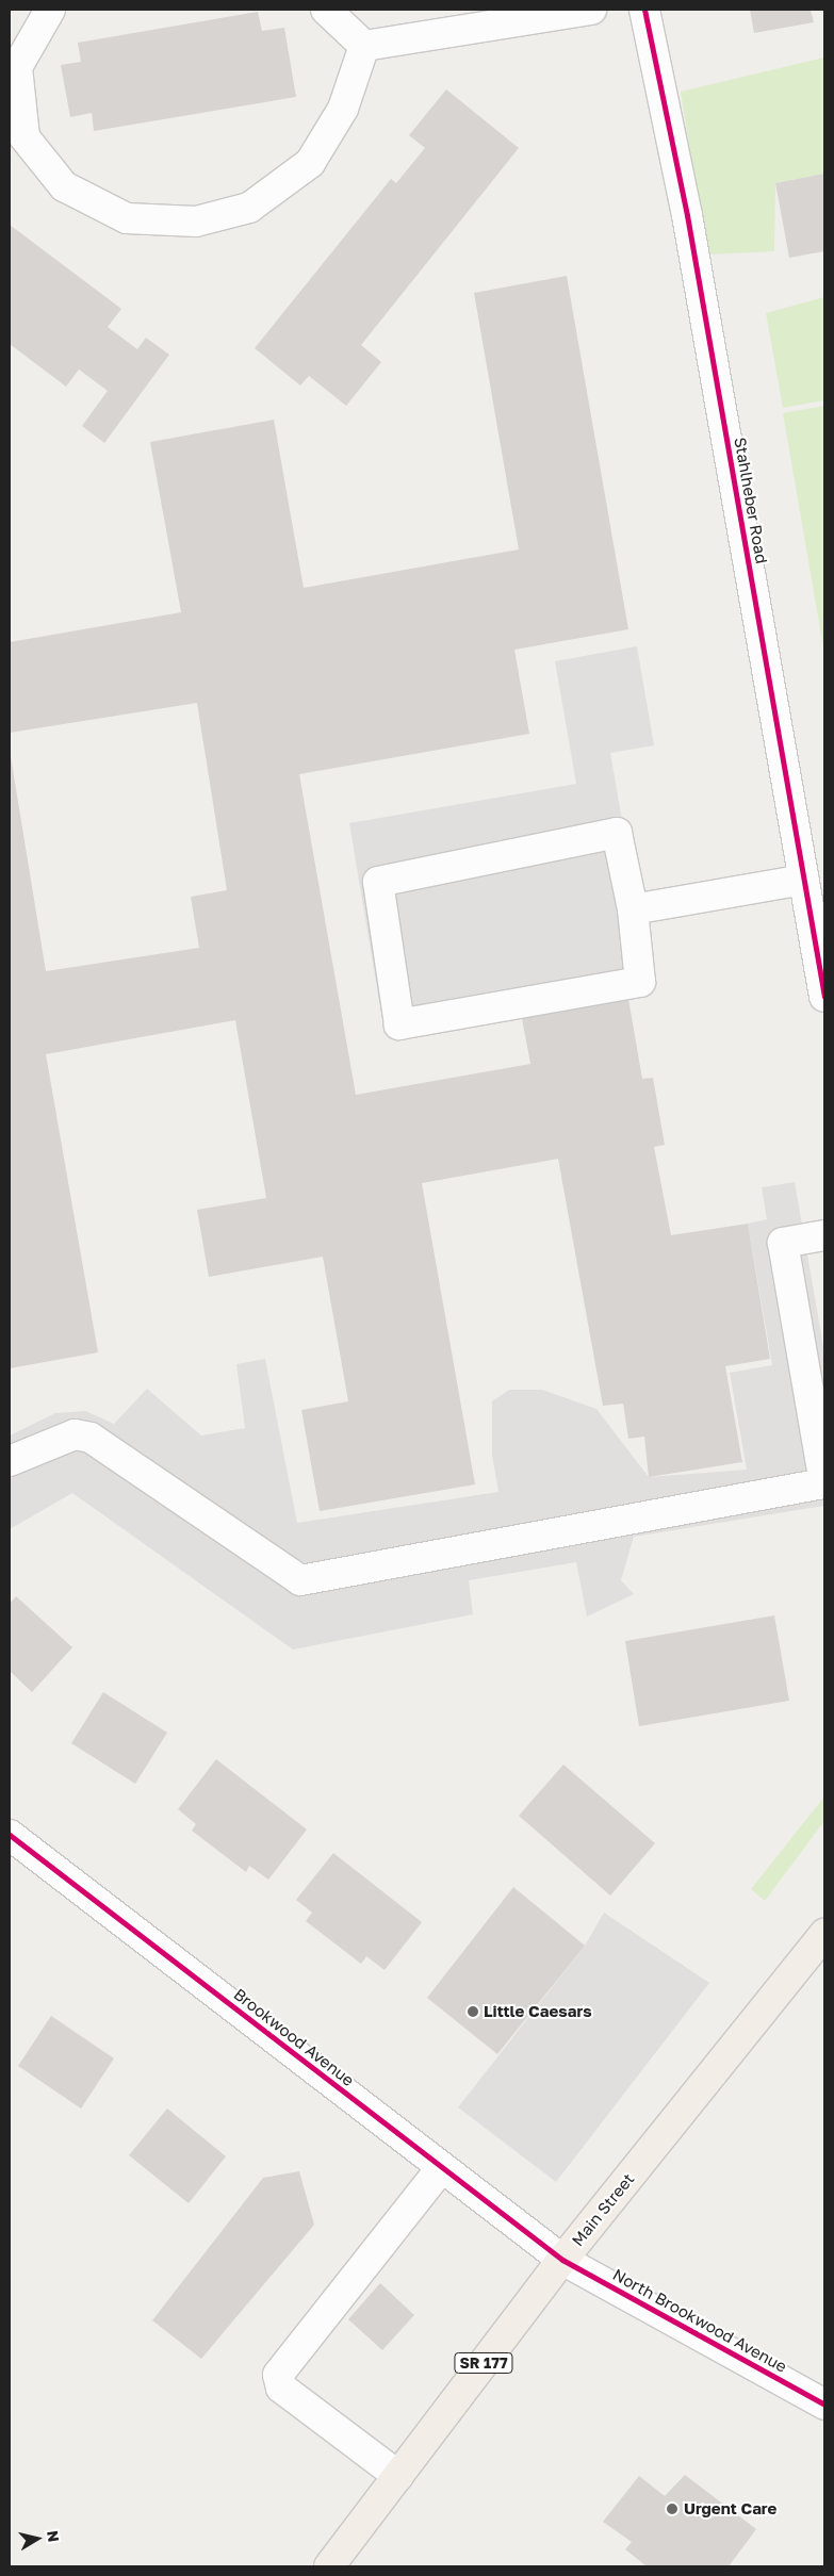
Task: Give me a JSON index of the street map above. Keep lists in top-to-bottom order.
{
  "streets": {
    "main road": ["Main Street", "SR 177"],
    "street": ["Stahlheber Road", "Brookwood Avenue", "North Brookwood Avenue"]
  },
  "crossings": [
    ["Brookwood Avenue", "Main Street"],
    ["Brookwood Avenue", "North Brookwood Avenue"],
    ["Main Street", "North Brookwood Avenue"]
  ],
  "places": ["Little Caesars", "Urgent Care"],
  "north": "right"
}
